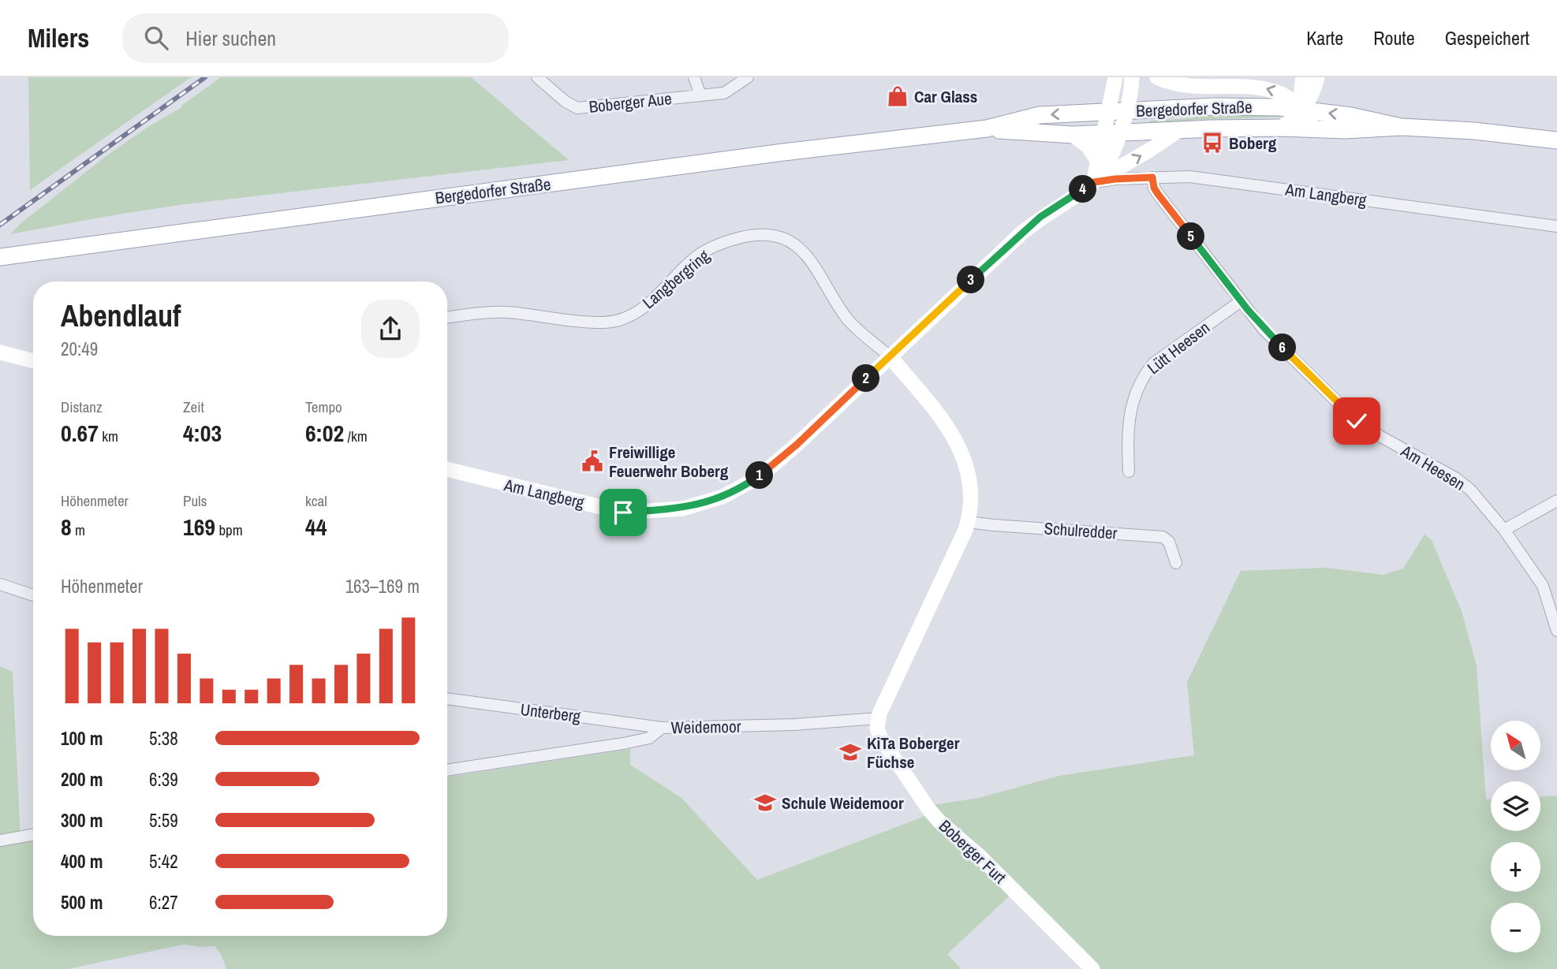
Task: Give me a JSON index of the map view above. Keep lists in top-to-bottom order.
{
  "streets": {
    "main road": ["Bergedorfer Straße"],
    "street": [
      "Boberger Aue",
      "Am Langberg",
      "Langbergring",
      "Lütt Heesen",
      "Am Heesen",
      "Schulredder",
      "Unterberg",
      "Weidemoor",
      "Boberger Furt"
    ]
  },
  "crossings": [
    ["Bergedorfer Straße", "Am Langberg"],
    ["Am Langberg", "Langbergring"],
    ["Am Langberg", "Am Heesen"],
    ["Lütt Heesen", "Am Heesen"],
    ["Unterberg", "Weidemoor"],
    ["Weidemoor", "Boberger Furt"]
  ],
  "places": {
    "shop": ["Car Glass"],
    "bus stop": ["Boberg"],
    "public building": ["Freiwillige Feuerwehr Boberg"],
    "school or university": ["KiTa Boberger Füchse", "Schule Weidemoor"]
  },
  "north": "top left",
  "page": {
    "header": "Milers",
    "search": "Hier suchen",
    "nav": ["Karte", "Route", "Gespeichert"],
    "pins": [
      "4",
      "5",
      "3",
      "6",
      "2",
      "1"
    ],
    "heading": ["Abendlauf", "20:49"],
    "stats": [
      ["Distanz", "0.67 km"],
      ["Zeit", "4:03"],
      ["Tempo", "6:02 /km"],
      ["Höhenmeter", "8 m"],
      ["Puls", "169 bpm"],
      ["kcal", "44"]
    ],
    "chart": ["Höhenmeter", "163–169 m"],
    "list": [
      {
        "name": "100 m",
        "note": "5:38"
      },
      {
        "name": "200 m",
        "note": "6:39"
      },
      {
        "name": "300 m",
        "note": "5:59"
      },
      {
        "name": "400 m",
        "note": "5:42"
      },
      {
        "name": "500 m",
        "note": "6:27"
      }
    ],
    "map_buttons": ["+", "−"]
  }
}
